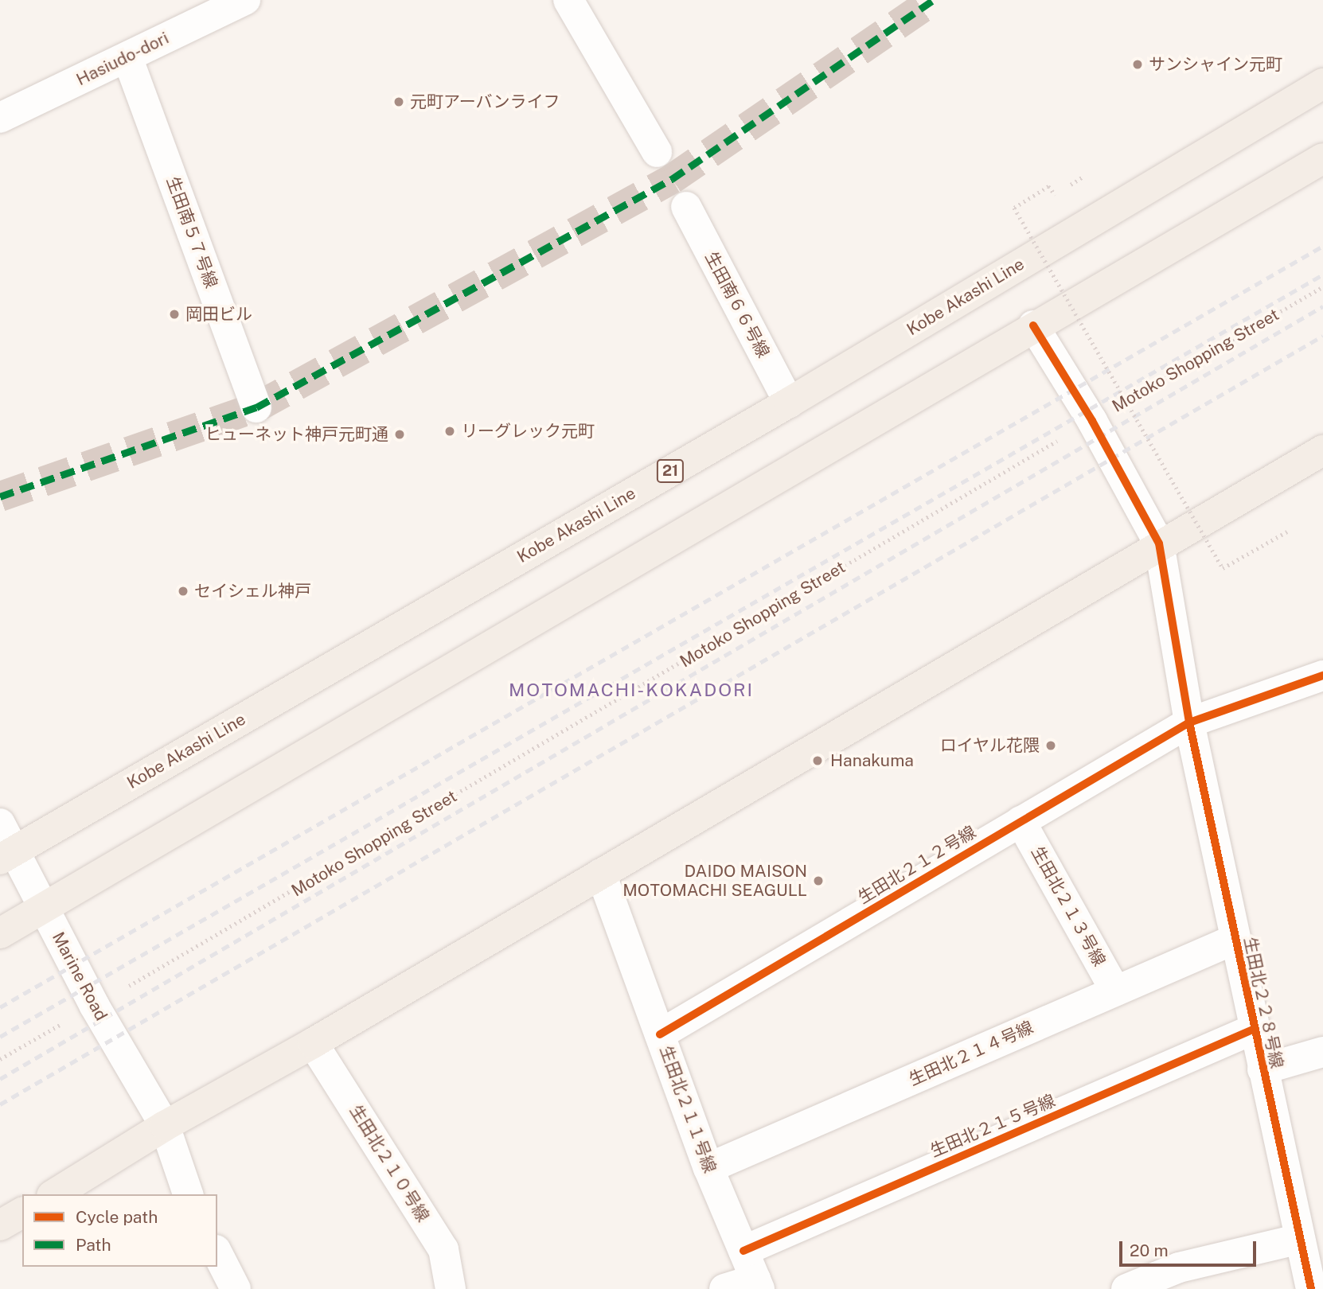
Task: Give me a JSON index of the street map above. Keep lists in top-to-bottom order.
{
  "streets": {
    "main road": ["Kobe Akashi Line", "21"],
    "street": [
      "Hasiudo-dori",
      "生田南５７号線",
      "生田南６６号線",
      "生田北２１２号線",
      "生田北２１３号線",
      "Marine Road",
      "生田北２２８号線",
      "生田北２１４号線",
      "生田北２１１号線",
      "生田北２１５号線",
      "生田北２１０号線"
    ],
    "path": ["Motoko Shopping Street"]
  },
  "crossings": [
    ["Hasiudo-dori", "生田南５７号線"],
    ["Kobe Akashi Line", "生田南６６号線"],
    ["Kobe Akashi Line", "Marine Road"],
    ["Motoko Shopping Street", "Marine Road"],
    ["Motoko Shopping Street", "生田北２２８号線"],
    ["生田北２１２号線", "生田北２１３号線"],
    ["生田北２１２号線", "生田北２２８号線"],
    ["生田北２１２号線", "生田北２１１号線"],
    ["生田北２１３号線", "生田北２１４号線"],
    ["生田北２２８号線", "生田北２１４号線"],
    ["生田北２２８号線", "生田北２１５号線"],
    ["生田北２１４号線", "生田北２１１号線"],
    ["生田北２１１号線", "生田北２１５号線"]
  ],
  "districts": ["MOTOMACHI-KOKADORI"],
  "places": [
    "サンシャイン元町",
    "元町アーバンライフ",
    "岡田ビル",
    "リーグレック元町",
    "ヒューネット神戸元町通",
    "セイシェル神戸",
    "ロイヤル花隈",
    "Hanakuma",
    "DAIDO MAISON MOTOMACHI SEAGULL"
  ],
  "legend": ["Cycle path", "Path"],
  "scale_bar": "20 m"
}
